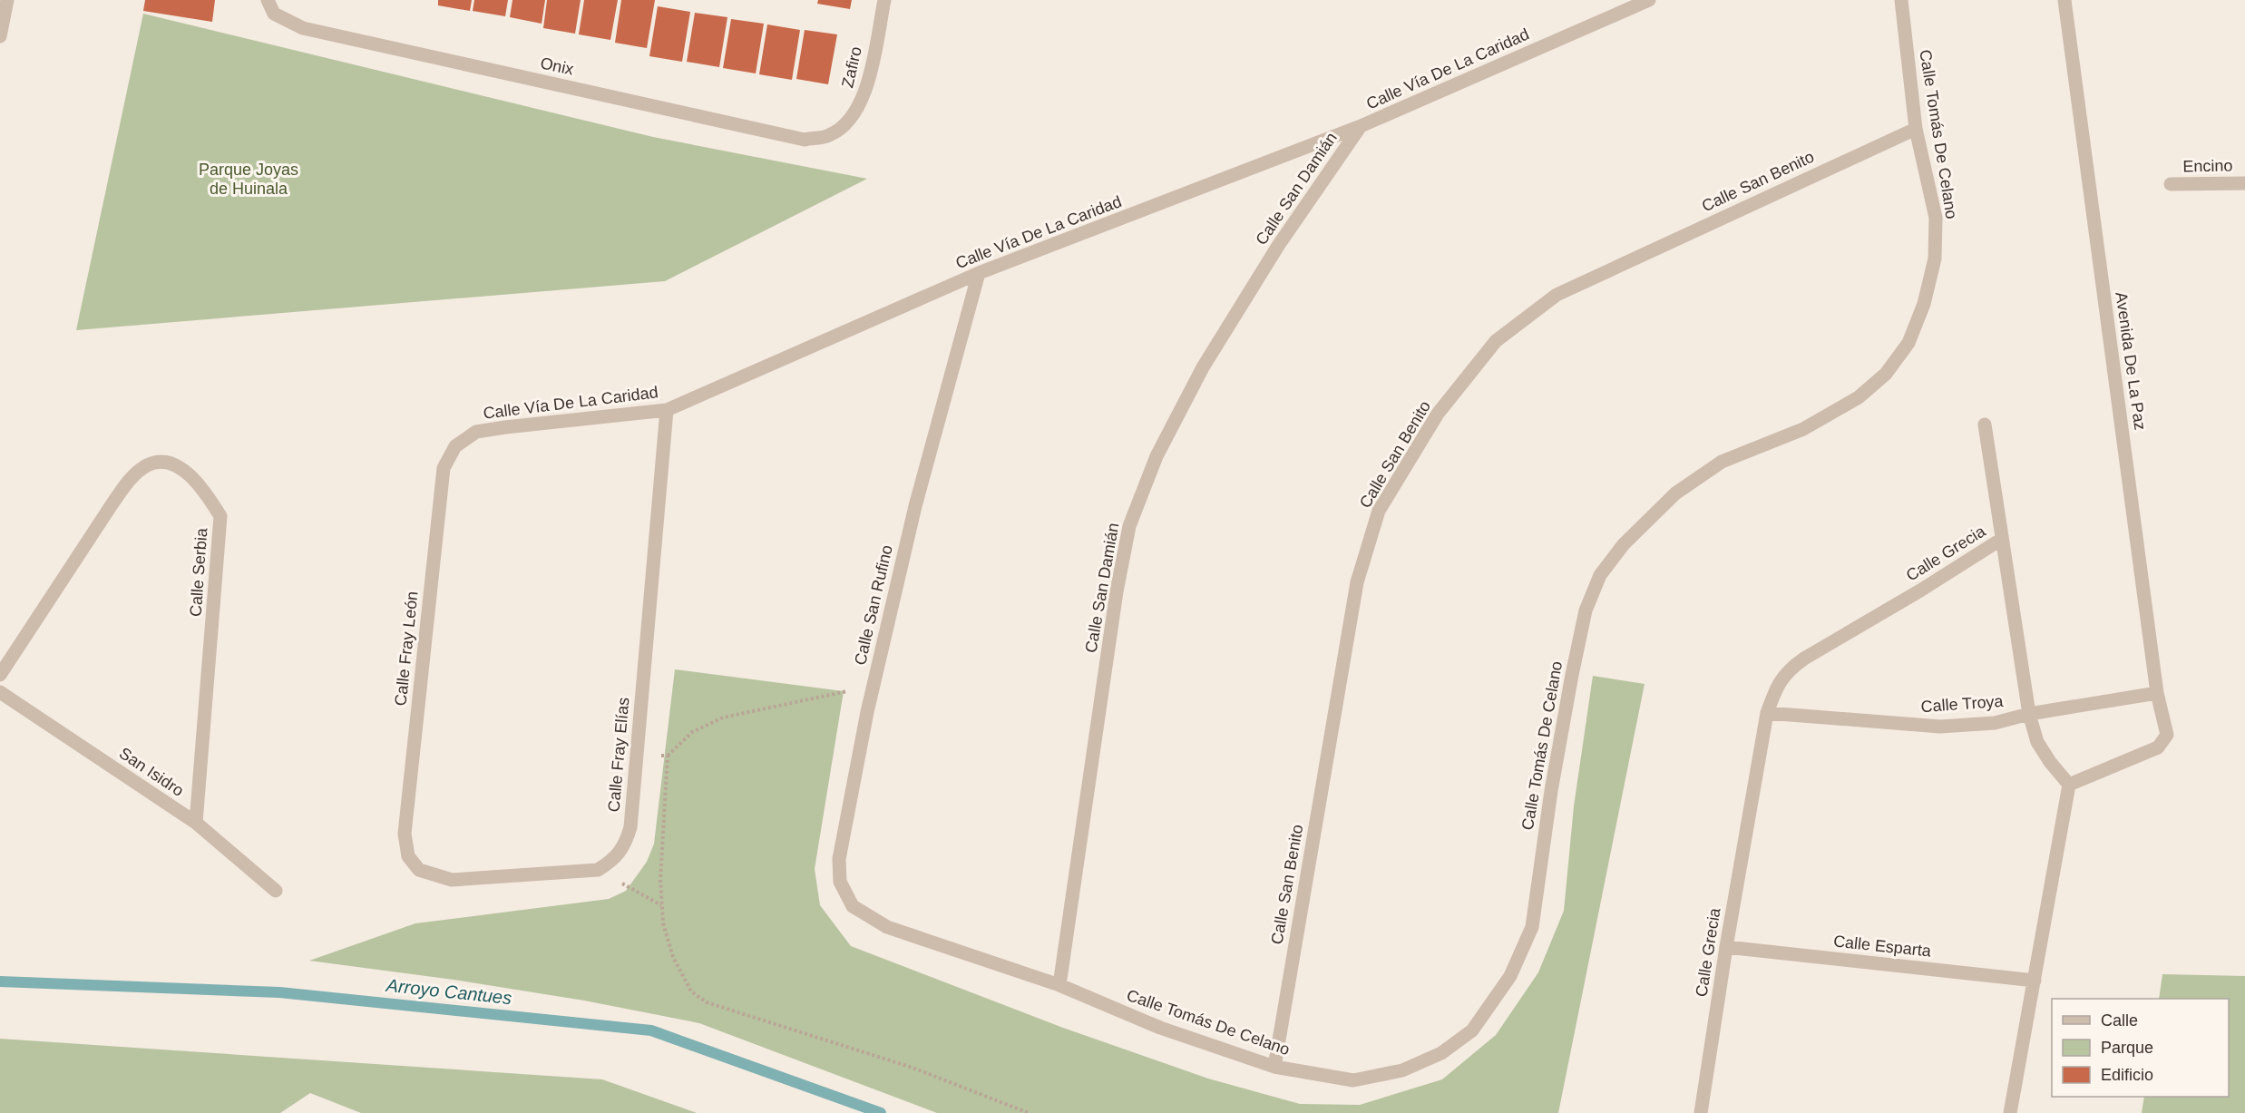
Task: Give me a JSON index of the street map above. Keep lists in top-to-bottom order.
{
  "streets": {
    "street": [
      "Onix",
      "Zafiro",
      "Calle Vía De La Caridad",
      "Calle Tomás De Celano",
      "Encino",
      "Calle San Benito",
      "Calle San Damián",
      "Avenida De La Paz",
      "Calle Grecia",
      "Calle Serbia",
      "Calle San Rufino",
      "Calle Fray León",
      "Calle Troya",
      "Calle Fray Elías",
      "San Isidro",
      "Calle Esparta"
    ]
  },
  "crossings": [
    ["Onix", "Zafiro"],
    ["Calle Vía De La Caridad", "Calle San Damián"],
    ["Calle Vía De La Caridad", "Calle San Rufino"],
    ["Calle Vía De La Caridad", "Calle Fray León"],
    ["Calle Vía De La Caridad", "Calle Fray Elías"],
    ["Calle Tomás De Celano", "Calle San Benito"],
    ["Calle Tomás De Celano", "Calle San Damián"],
    ["Calle Tomás De Celano", "Calle San Rufino"],
    ["Avenida De La Paz", "Calle Grecia"],
    ["Avenida De La Paz", "Calle Troya"],
    ["Calle Grecia", "Calle Troya"],
    ["Calle Grecia", "Calle Esparta"],
    ["Calle Serbia", "San Isidro"],
    ["Calle Fray León", "Calle Fray Elías"]
  ],
  "water": ["Arroyo Cantues"],
  "parks": ["Parque Joyas de Huinala"],
  "legend": ["Calle", "Parque", "Edificio"]
}
